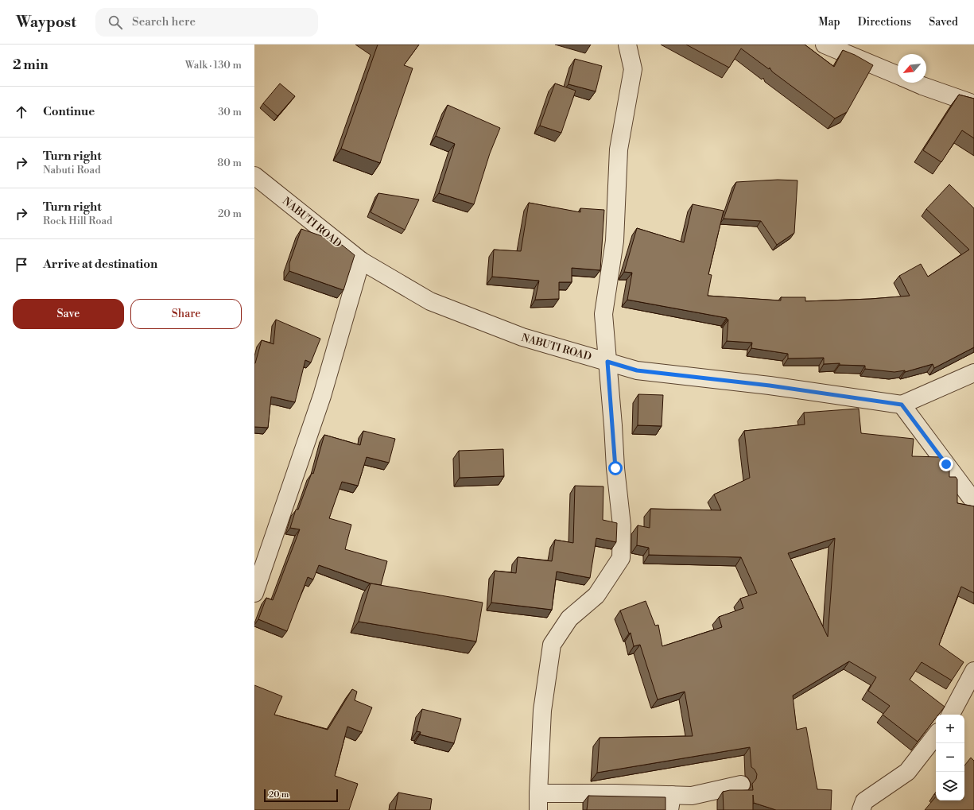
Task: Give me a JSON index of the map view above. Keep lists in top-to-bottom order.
{
  "streets": {
    "street": ["NABUTI ROAD"]
  },
  "scale_bar": "20 m",
  "north": "bottom left",
  "page": {
    "header": "Waypost",
    "search": "Search here",
    "nav": ["Map", "Directions", "Saved"],
    "heading": ["2 min", "Walk · 130 m"],
    "list": [
      ["Continue", "30 m"],
      ["Turn right", "Nabuti Road", "80 m"],
      ["Turn right", "Rock Hill Road", "20 m"],
      "Arrive at destination"
    ],
    "buttons": ["Save", "Share"],
    "map_buttons": ["+", "−"],
    "scale": "20 m"
  }
}
